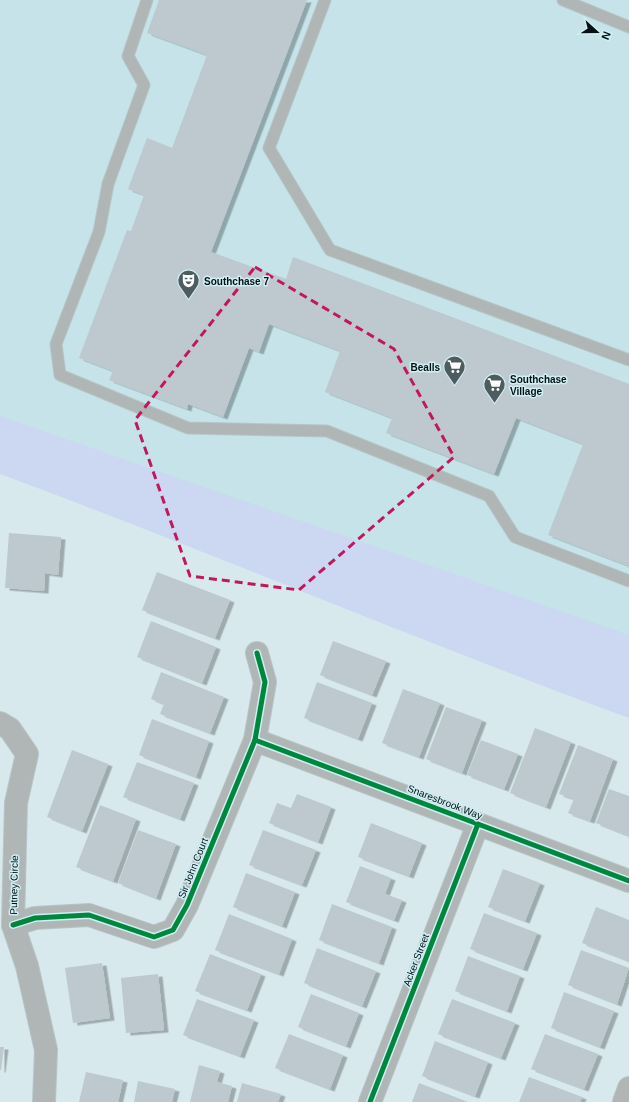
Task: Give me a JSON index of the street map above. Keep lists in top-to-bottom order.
{
  "streets": {
    "street": [
      "Snaresbrook Way",
      "Sir John Court",
      "Putney Circle",
      "Acker Street"
    ]
  },
  "crossings": [
    ["Snaresbrook Way", "Sir John Court"],
    ["Snaresbrook Way", "Acker Street"],
    ["Sir John Court", "Putney Circle"]
  ],
  "places": {
    "theatre": ["Southchase 7"],
    "supermarket": ["Bealls", "Southchase Village"]
  },
  "north": "right"
}
